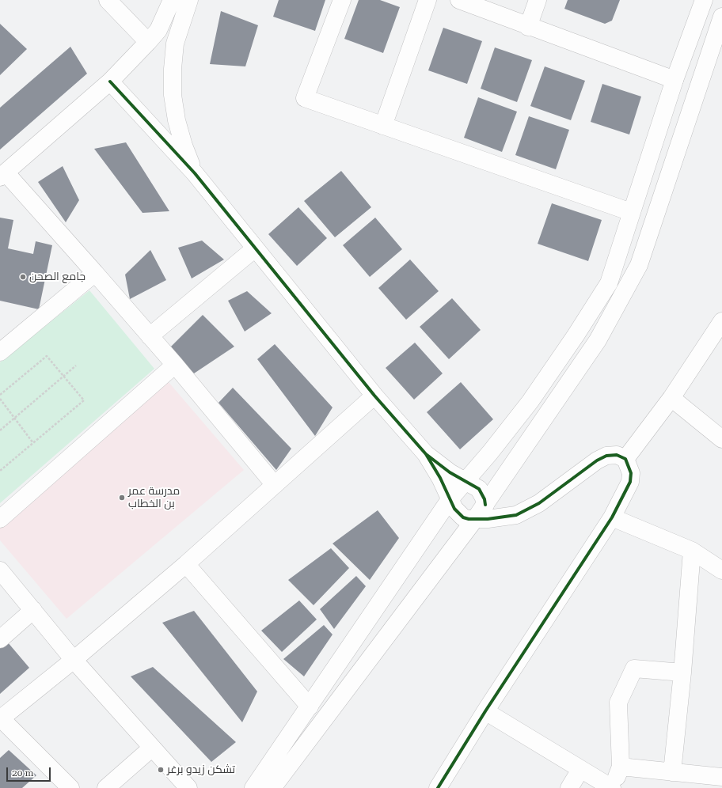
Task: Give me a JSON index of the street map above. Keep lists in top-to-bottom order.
{
  "places": ["جامع الصحن", "مدرسة عمر بن الخطاب", "تشكن زيدو برغر"],
  "scale_bar": "20 m"
}
